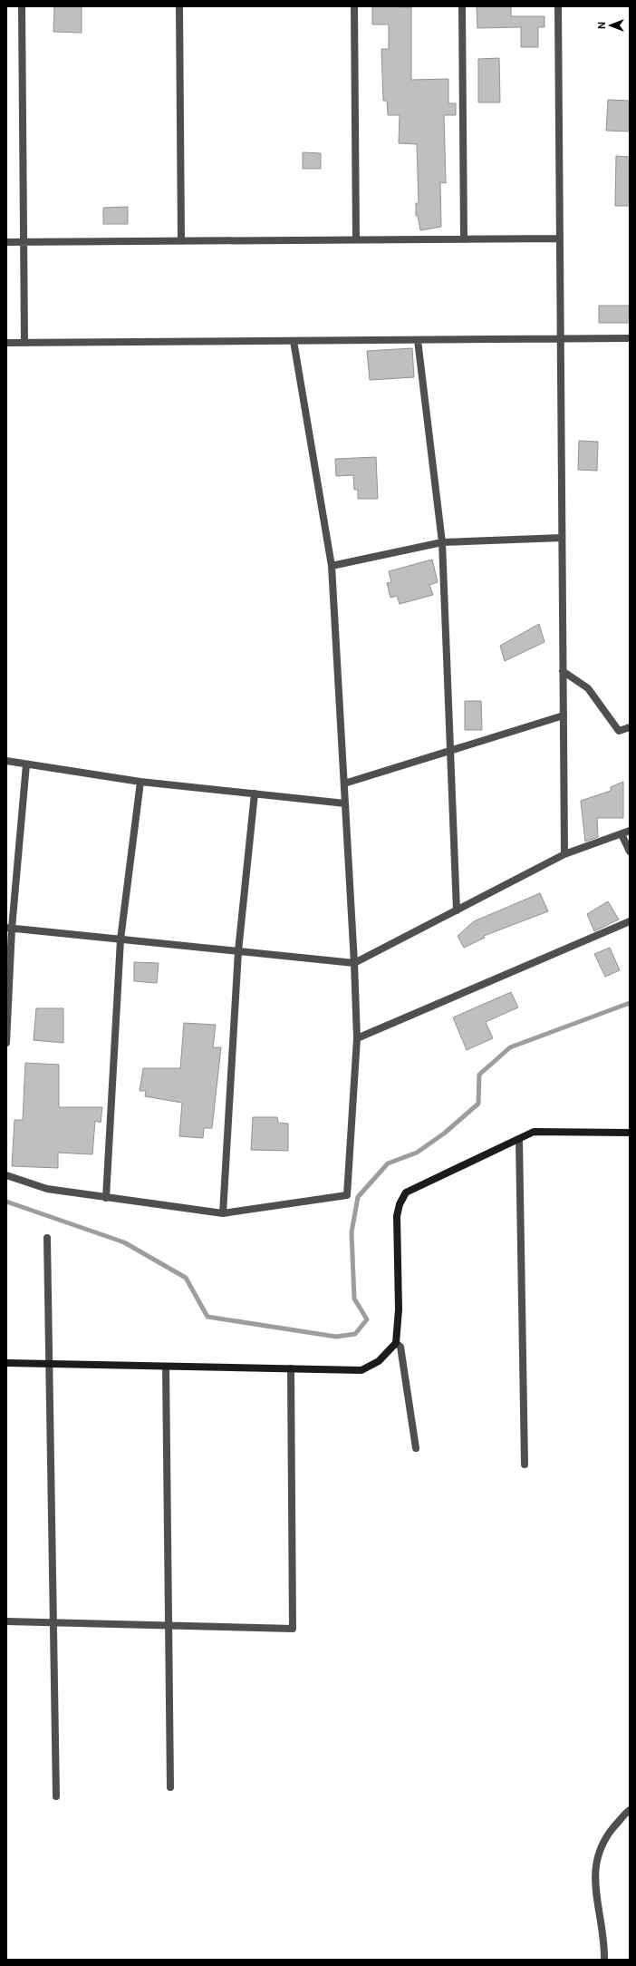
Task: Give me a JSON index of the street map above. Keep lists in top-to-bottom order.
{
  "north": "left"
}
